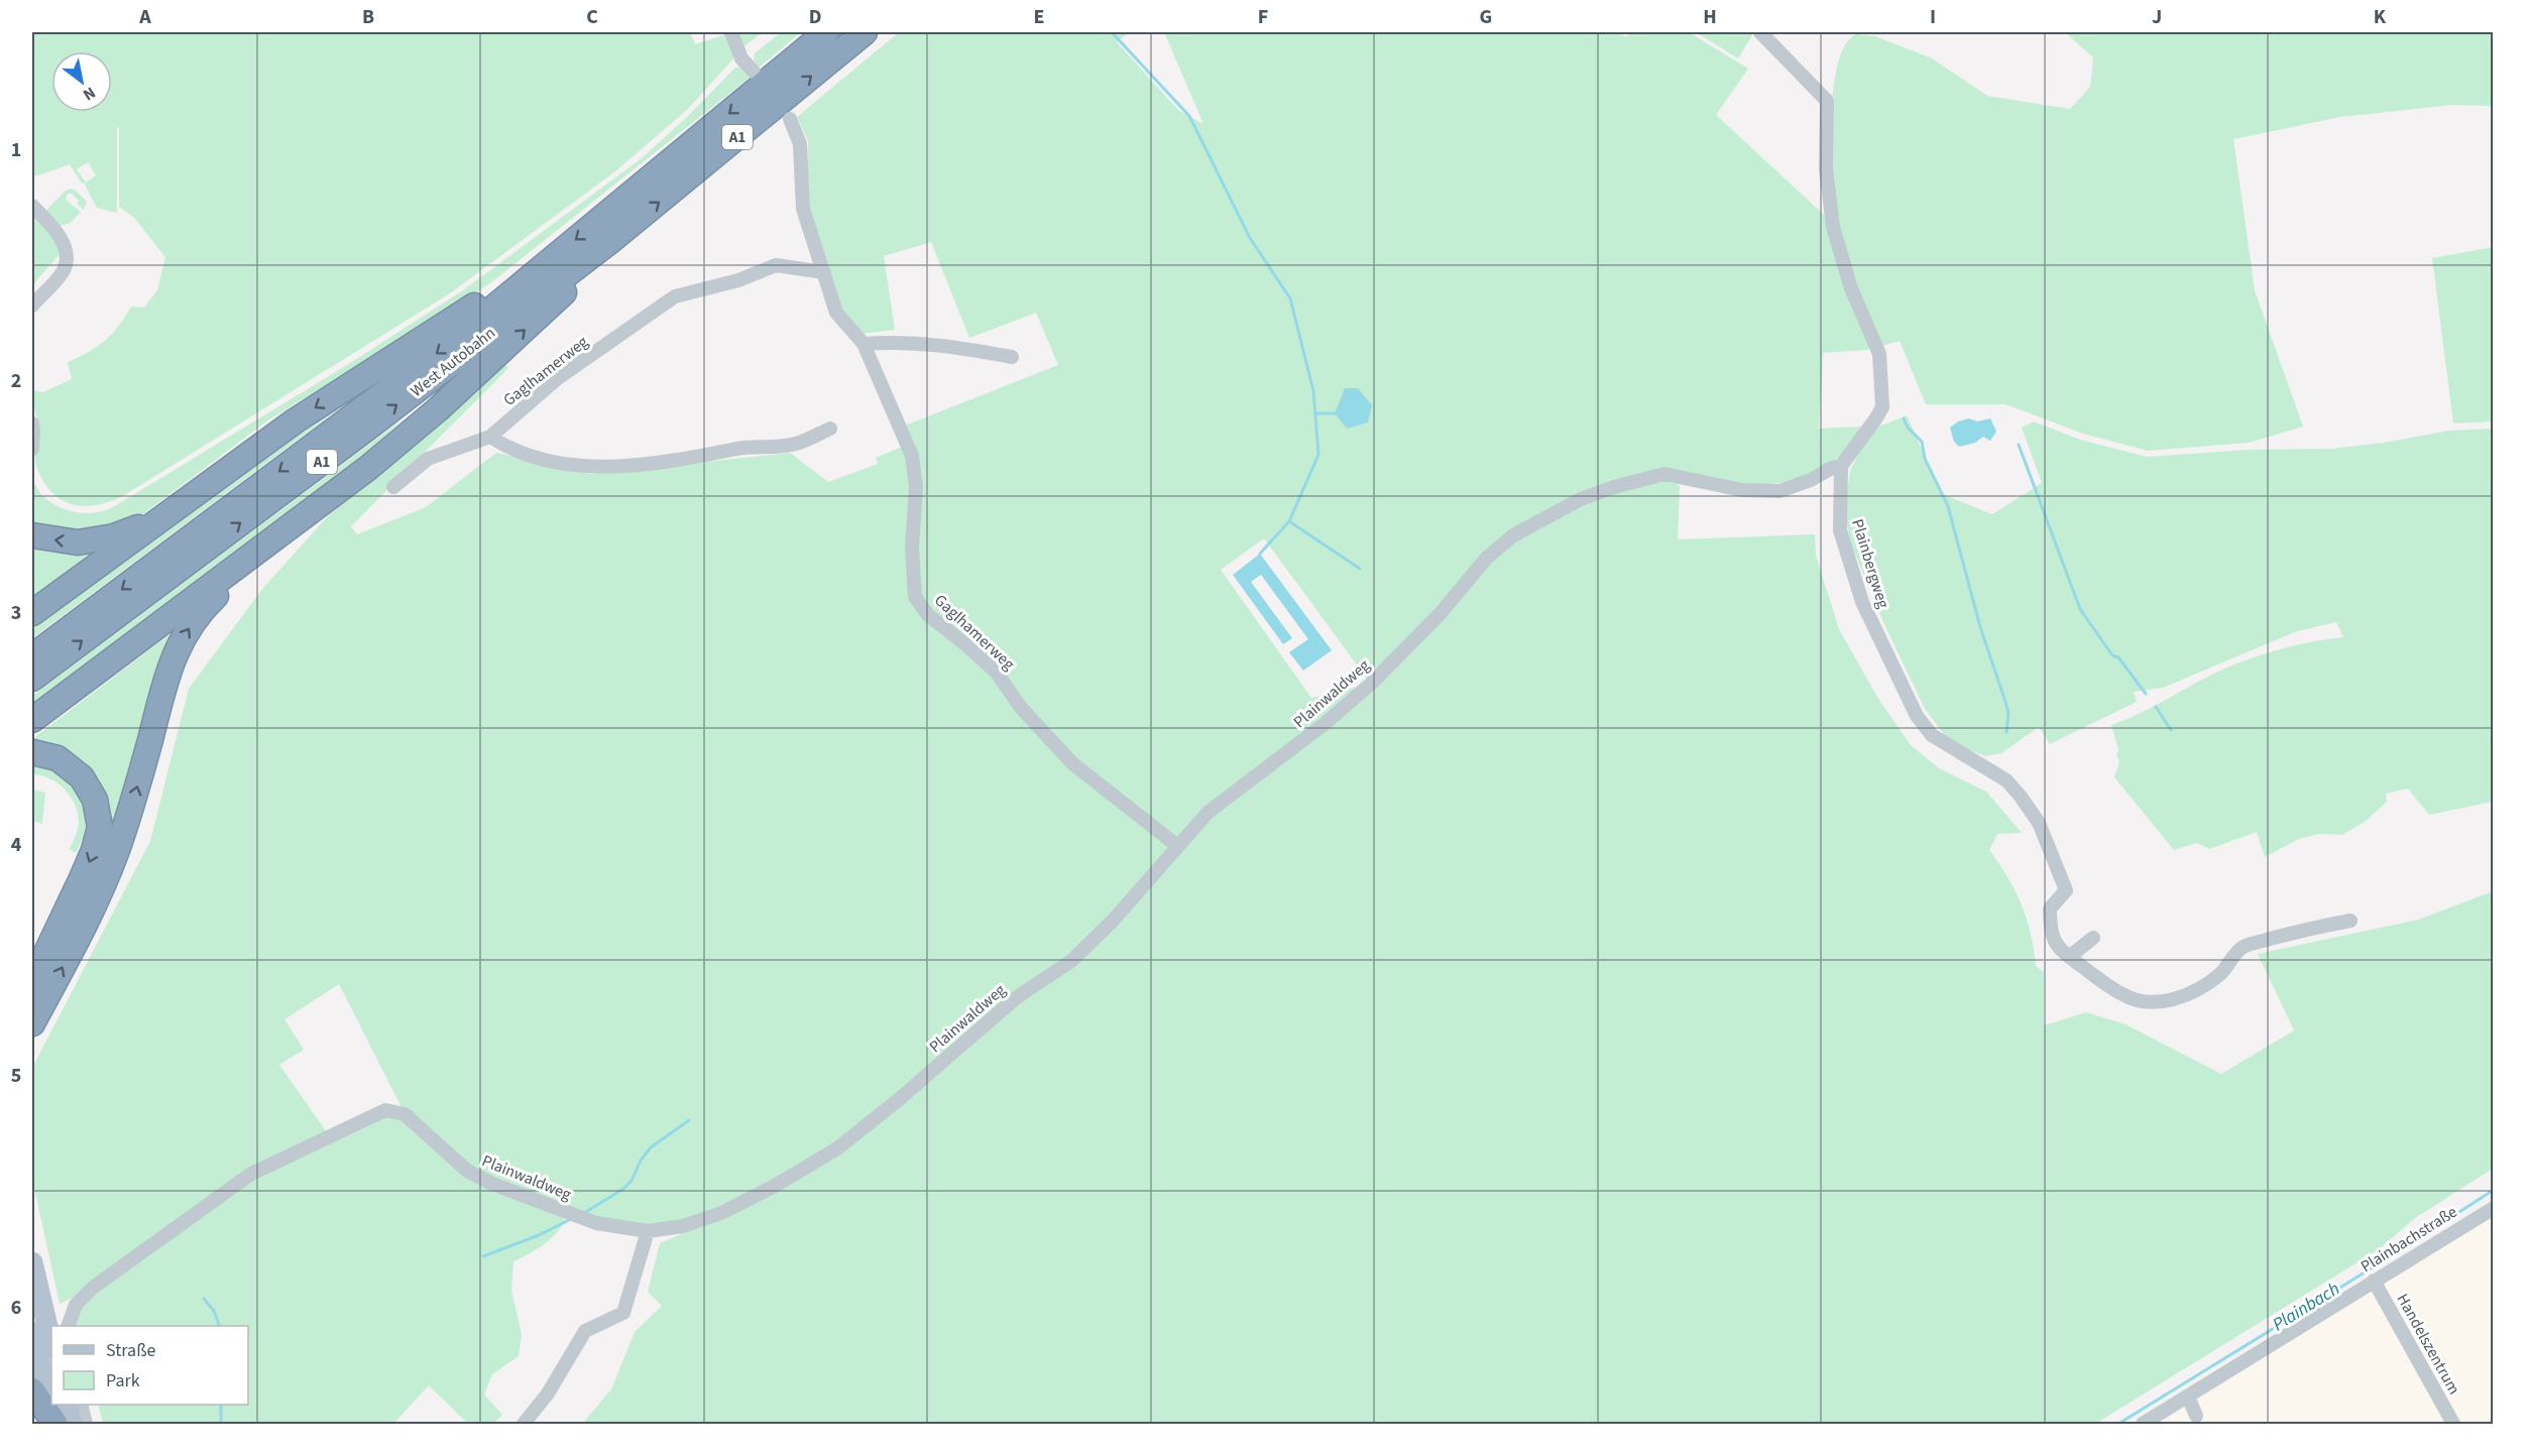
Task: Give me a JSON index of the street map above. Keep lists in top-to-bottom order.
{
  "streets": {
    "highway": ["A1", "West Autobahn"],
    "street": [
      "Gaglhamerweg",
      "Plainbergweg",
      "Plainwaldweg",
      "Plainbachstraße",
      "Handelszentrum"
    ]
  },
  "crossings": [
    ["Gaglhamerweg", "Plainwaldweg"],
    ["Plainbergweg", "Plainwaldweg"],
    ["Plainbachstraße", "Handelszentrum"]
  ],
  "water": ["Plainbach"],
  "legend": ["Straße", "Park"],
  "north": "bottom right",
  "grid": {
    "columns": [
      "A",
      "B",
      "C",
      "D",
      "E",
      "F",
      "G",
      "H",
      "I",
      "J",
      "K"
    ],
    "rows": [
      "1",
      "2",
      "3",
      "4",
      "5",
      "6"
    ]
  }
}
